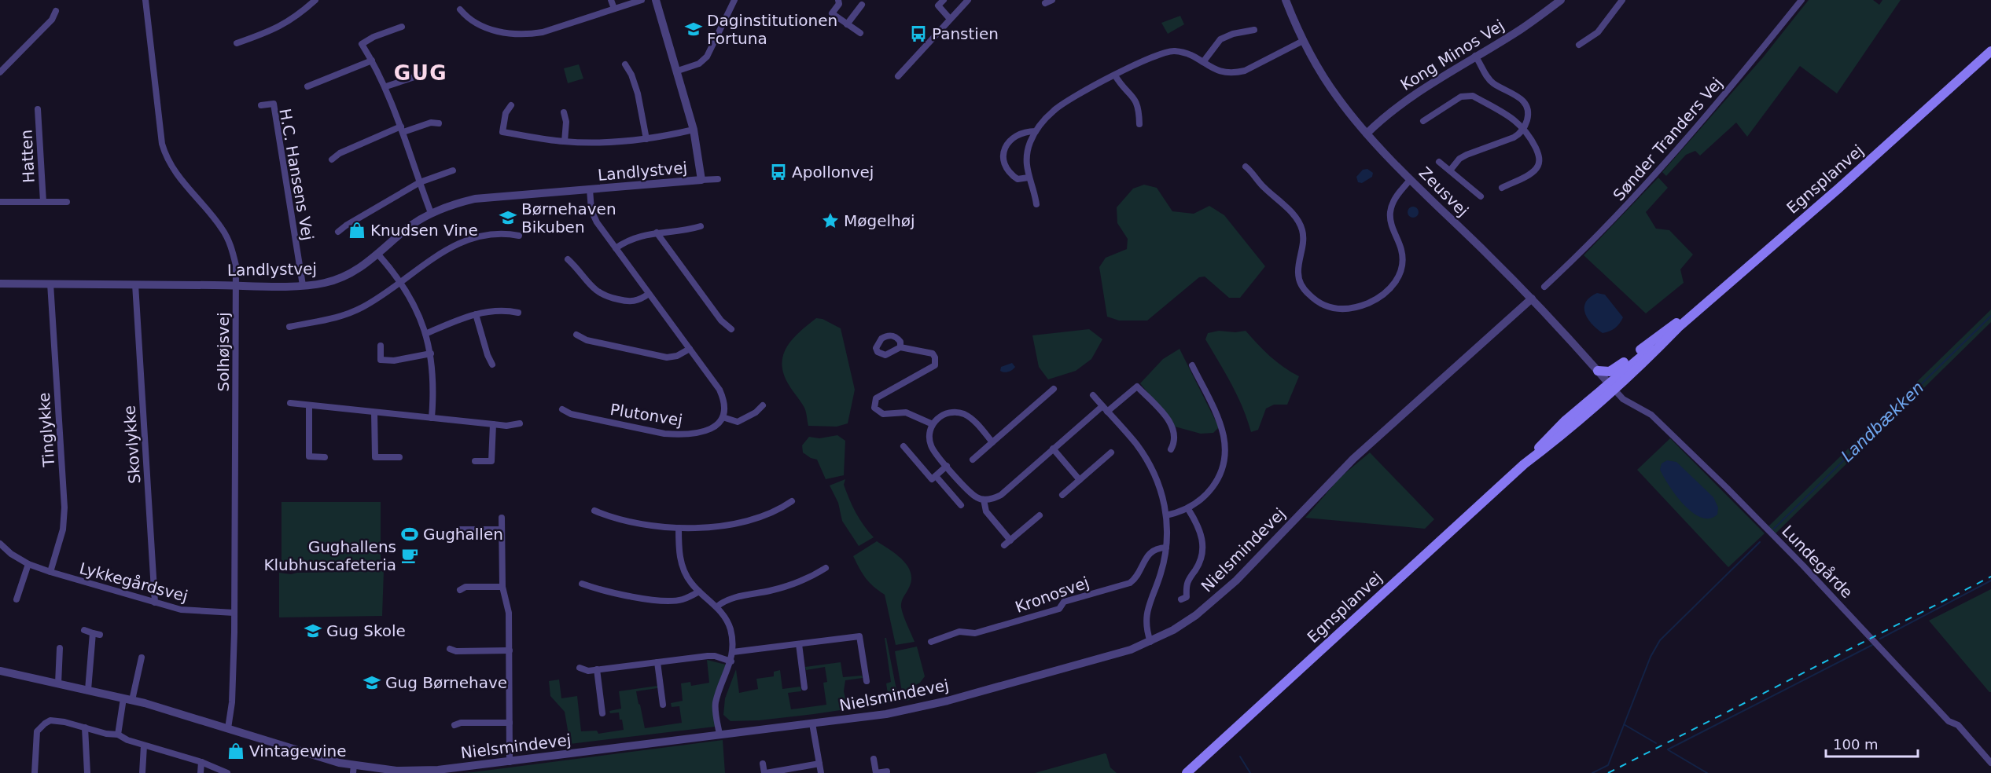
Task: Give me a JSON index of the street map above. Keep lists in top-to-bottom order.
{
  "streets": {
    "main road": ["Egnsplanvej"],
    "street": [
      "Kong Minos Vej",
      "Sønder Tranders Vej",
      "Hatten",
      "Landlystvej",
      "H.C. Hansens Vej",
      "Zeusvej",
      "Solhøjsvej",
      "Plutonvej",
      "Tinglykke",
      "Skovlykke",
      "Nielsmindevej",
      "Lundegårde",
      "Lykkegårdsvej",
      "Kronosvej"
    ]
  },
  "crossings": [
    ["Kong Minos Vej", "Zeusvej"],
    ["Landlystvej", "H.C. Hansens Vej"],
    ["Landlystvej", "Solhøjsvej"],
    ["Landlystvej", "Tinglykke"],
    ["Landlystvej", "Skovlykke"],
    ["Egnsplanvej", "Zeusvej"],
    ["Egnsplanvej", "Lundegårde"],
    ["Zeusvej", "Nielsmindevej"],
    ["Zeusvej", "Lundegårde"],
    ["Solhøjsvej", "Nielsmindevej"],
    ["Solhøjsvej", "Lykkegårdsvej"],
    ["Tinglykke", "Lykkegårdsvej"],
    ["Skovlykke", "Lykkegårdsvej"]
  ],
  "districts": ["GUG"],
  "water": ["Landbækken"],
  "places": {
    "school or university": [
      "Daginstitutionen Fortuna",
      "Børnehaven Bikuben",
      "Gug Skole",
      "Gug Børnehave"
    ],
    "bus stop": ["Panstien", "Apollonvej"],
    "place": ["Møgelhøj"],
    "shop": ["Knudsen Vine", "Vintagewine"],
    "sports": ["Gughallen"],
    "cafe": ["Gughallens Klubhuscafeteria"]
  },
  "scale_bar": "100 m"
}
